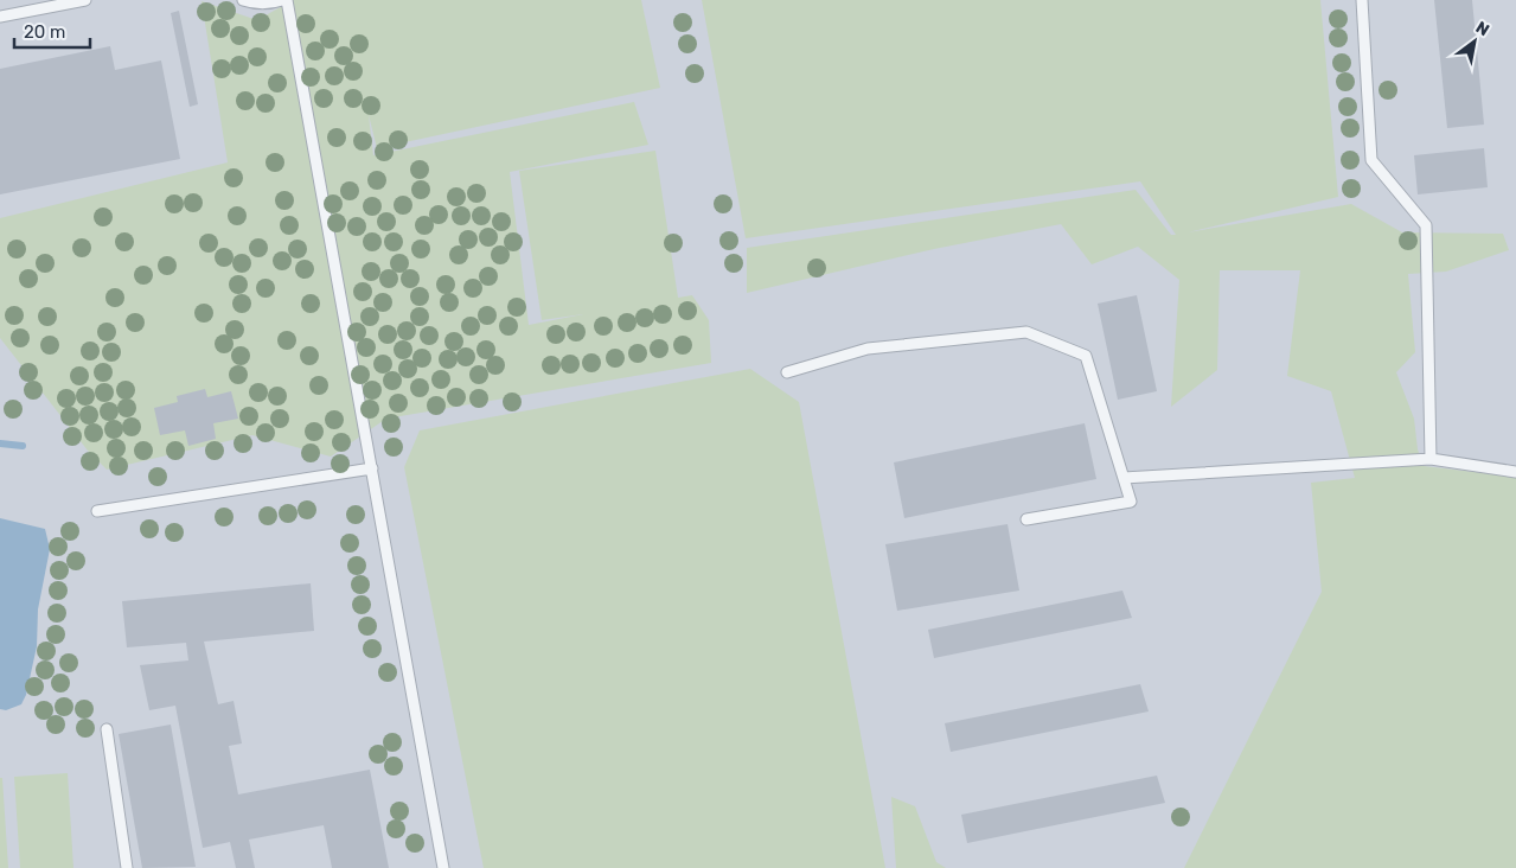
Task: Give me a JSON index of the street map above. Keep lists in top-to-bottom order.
{
  "scale_bar": "20 m",
  "north": "top right"
}
